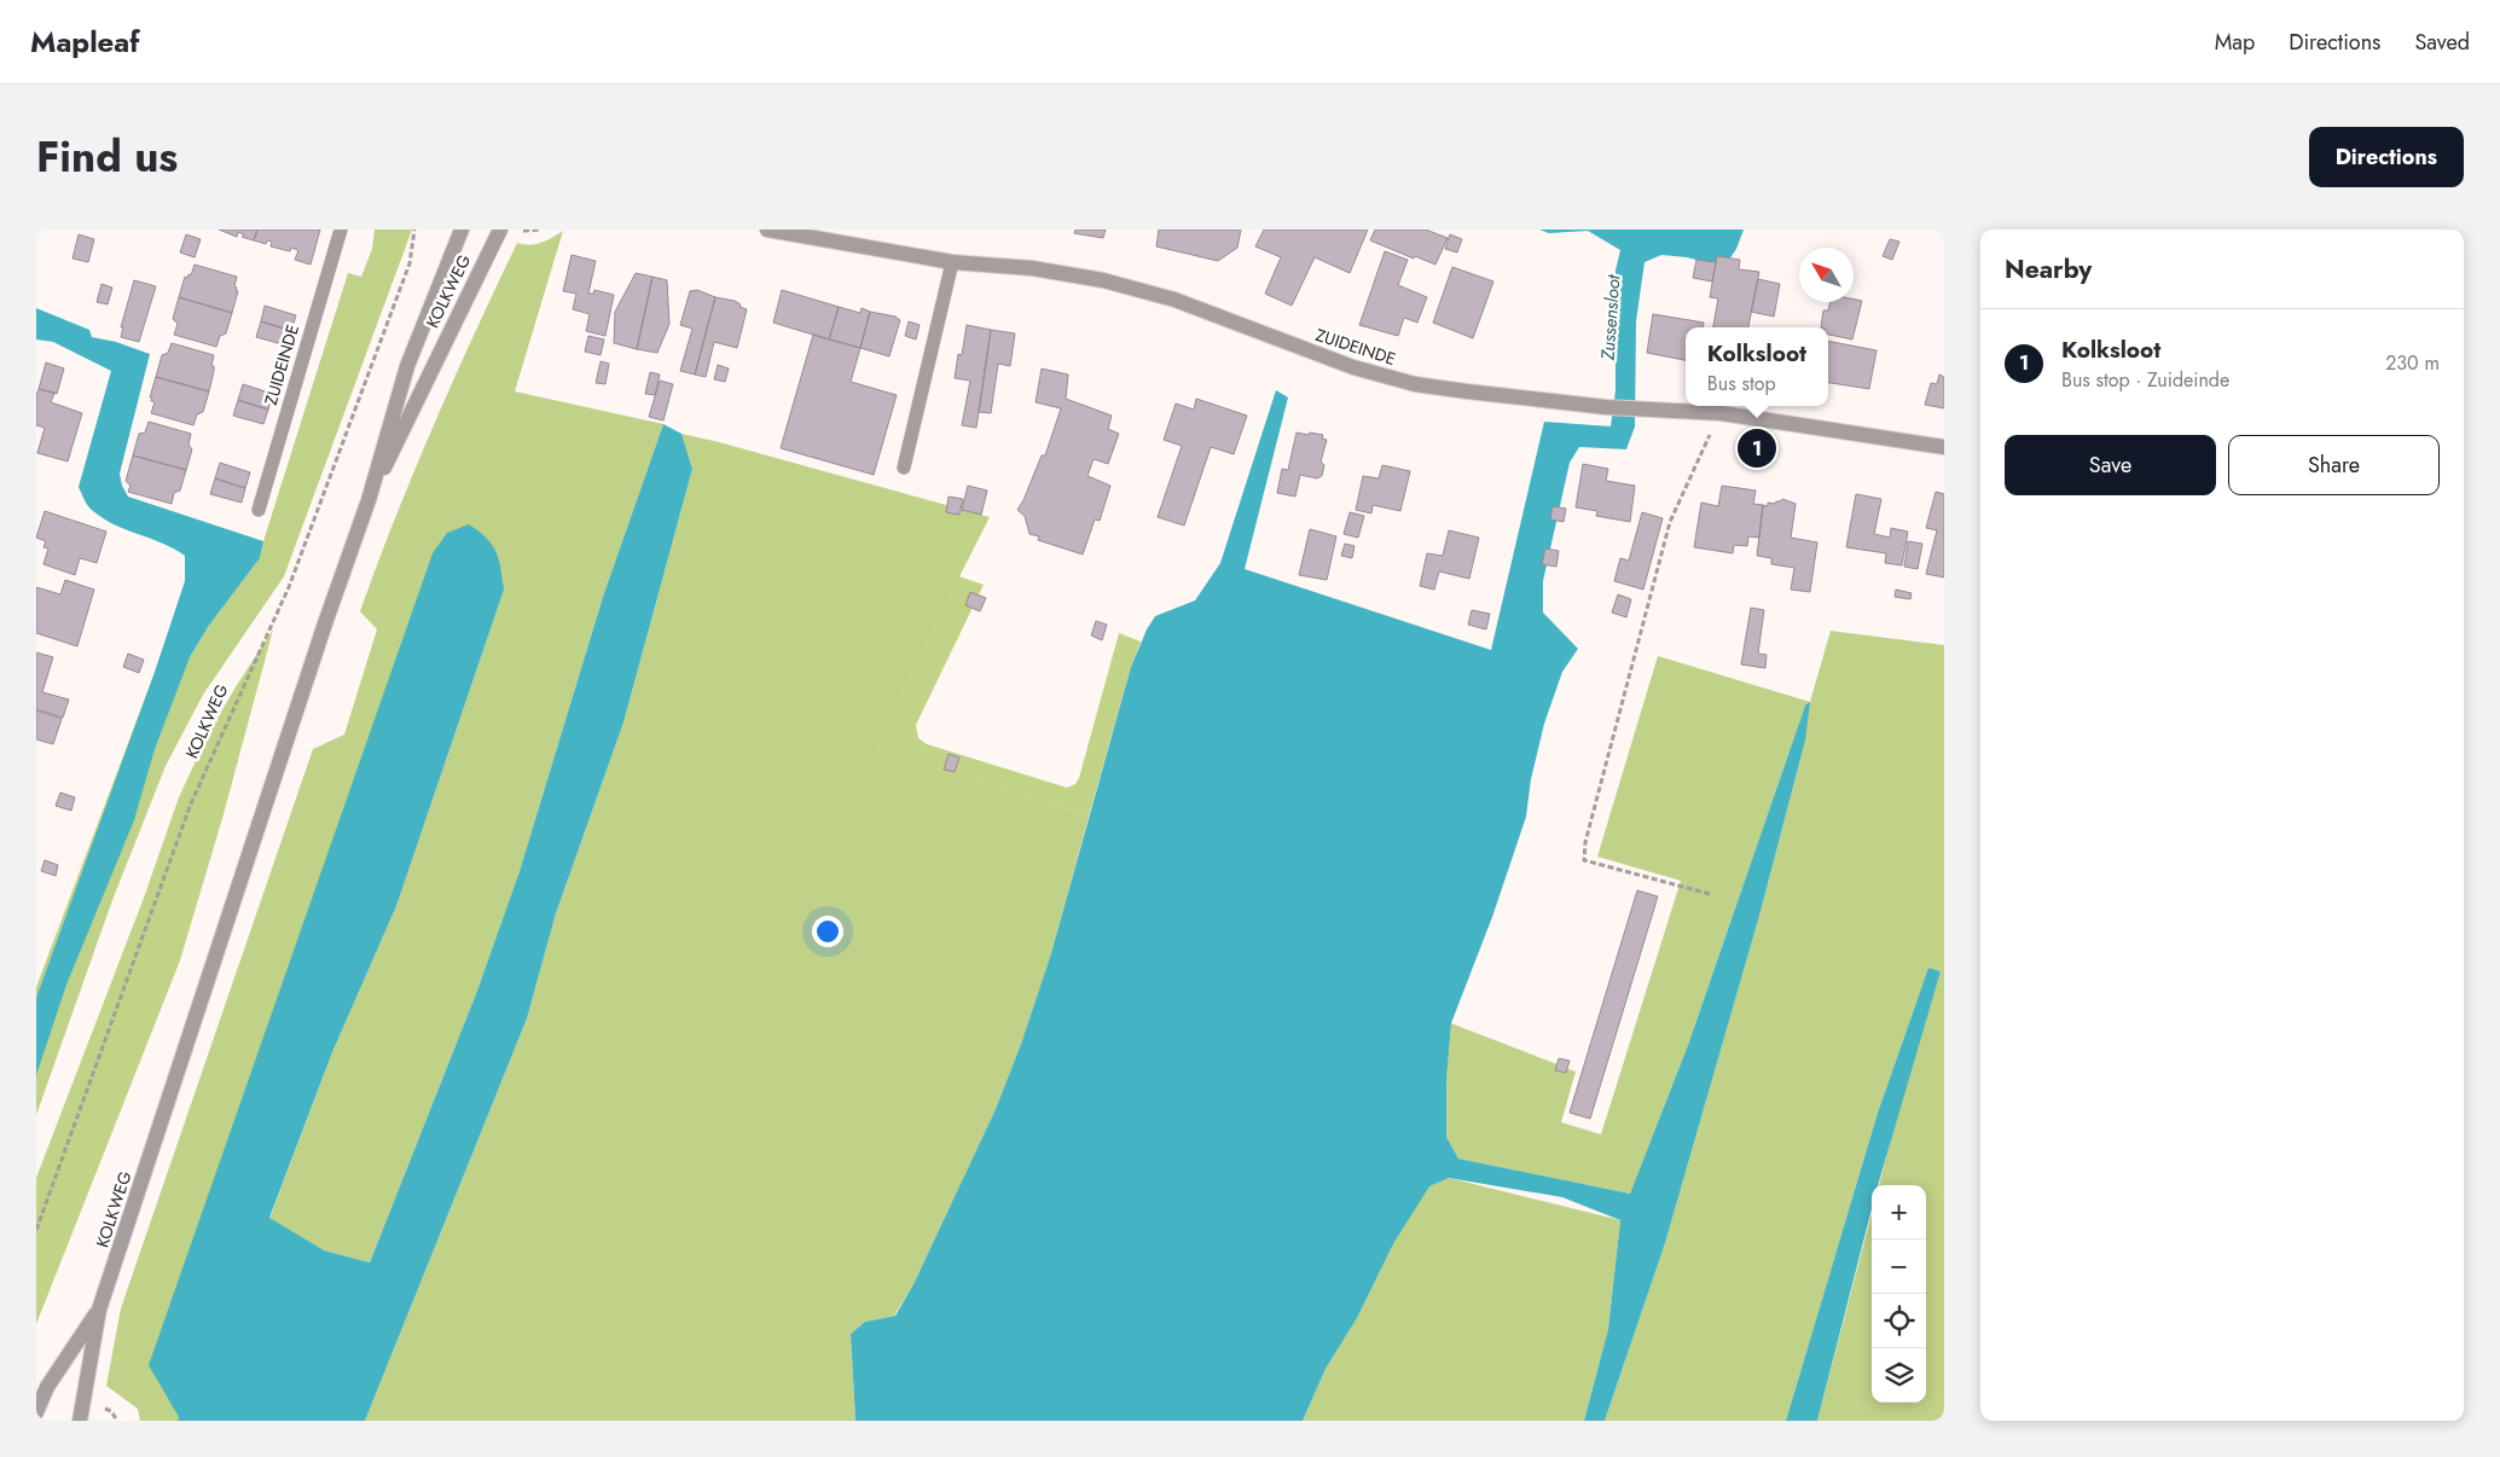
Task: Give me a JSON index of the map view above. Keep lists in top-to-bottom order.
{
  "streets": {
    "street": ["KOLKWEG", "ZUIDEINDE"]
  },
  "water": ["Zussensloot"],
  "north": "top left",
  "page": {
    "header": "Mapleaf",
    "nav": ["Map", "Directions", "Saved"],
    "title": "Find us",
    "buttons": [
      "Directions",
      ["Save", "Share"]
    ],
    "heading": "Nearby",
    "list": [
      {
        "mark": "1",
        "name": "Kolksloot",
        "note": "Bus stop · Zuideinde",
        "value": "230 m"
      }
    ],
    "popup": ["Kolksloot", "Bus stop"],
    "pins": "1",
    "map_buttons": ["+", "−"]
  }
}
